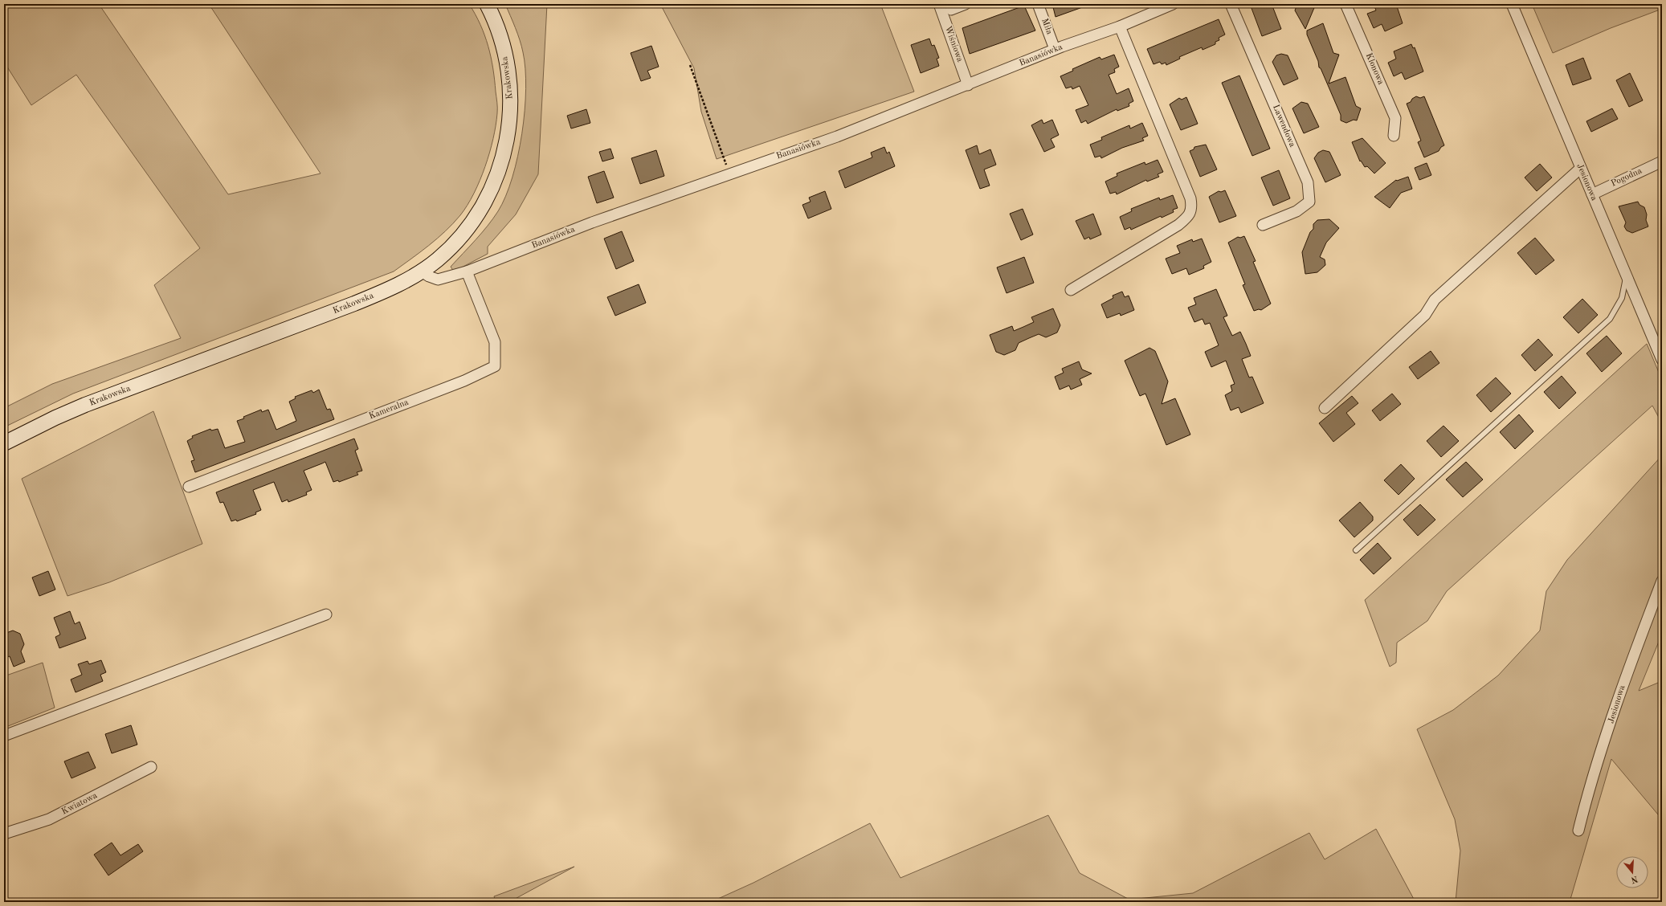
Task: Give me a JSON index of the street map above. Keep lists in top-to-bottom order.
{
  "streets": {
    "main road": ["Krakowska"],
    "street": [
      "Miła",
      "Wiśniowa",
      "Banasiówka",
      "Klonowa",
      "Lawendowa",
      "Pogodna",
      "Jesionowa",
      "Kameralna",
      "Kwiatowa"
    ]
  },
  "crossings": [
    ["Miła", "Banasiówka"],
    ["Wiśniowa", "Banasiówka"],
    ["Banasiówka", "Krakowska"],
    ["Banasiówka", "Kameralna"],
    ["Pogodna", "Jesionowa"]
  ],
  "north": "bottom"
}
